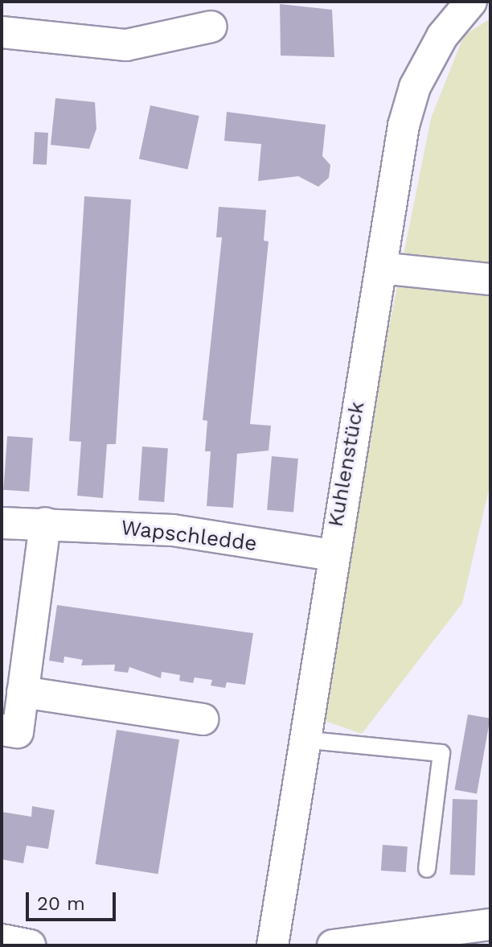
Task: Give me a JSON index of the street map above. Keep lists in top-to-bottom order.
{
  "streets": {
    "street": ["Kuhlenstück", "Wapschledde"]
  },
  "crossings": [
    ["Kuhlenstück", "Wapschledde"]
  ],
  "scale_bar": "20 m"
}
